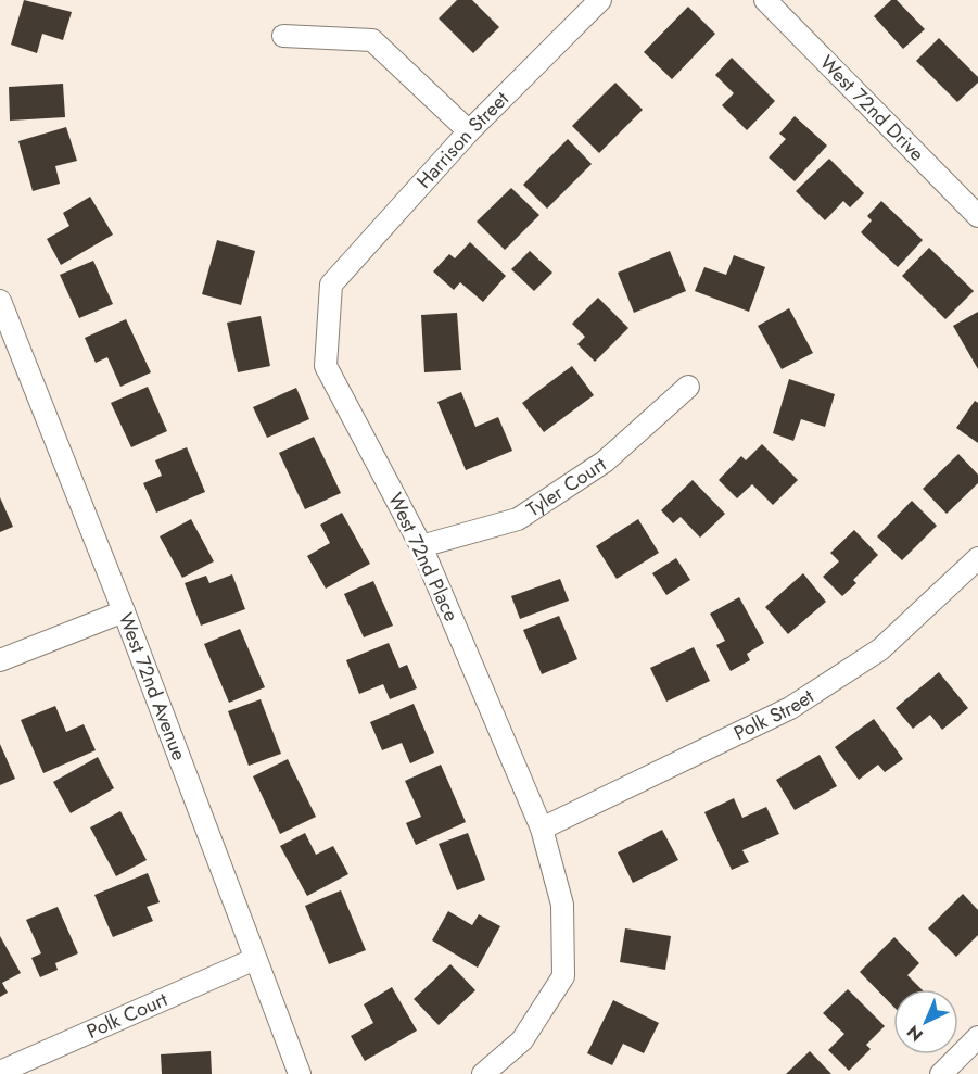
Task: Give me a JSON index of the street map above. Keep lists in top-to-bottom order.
{
  "streets": {
    "street": [
      "West 72nd Drive",
      "Harrison Street",
      "Tyler Court",
      "West 72nd Place",
      "West 72nd Avenue",
      "Polk Street",
      "Polk Court"
    ]
  },
  "crossings": [
    ["Harrison Street", "West 72nd Place"],
    ["Tyler Court", "West 72nd Place"],
    ["West 72nd Place", "Polk Street"],
    ["West 72nd Avenue", "Polk Court"]
  ],
  "north": "bottom left"
}
